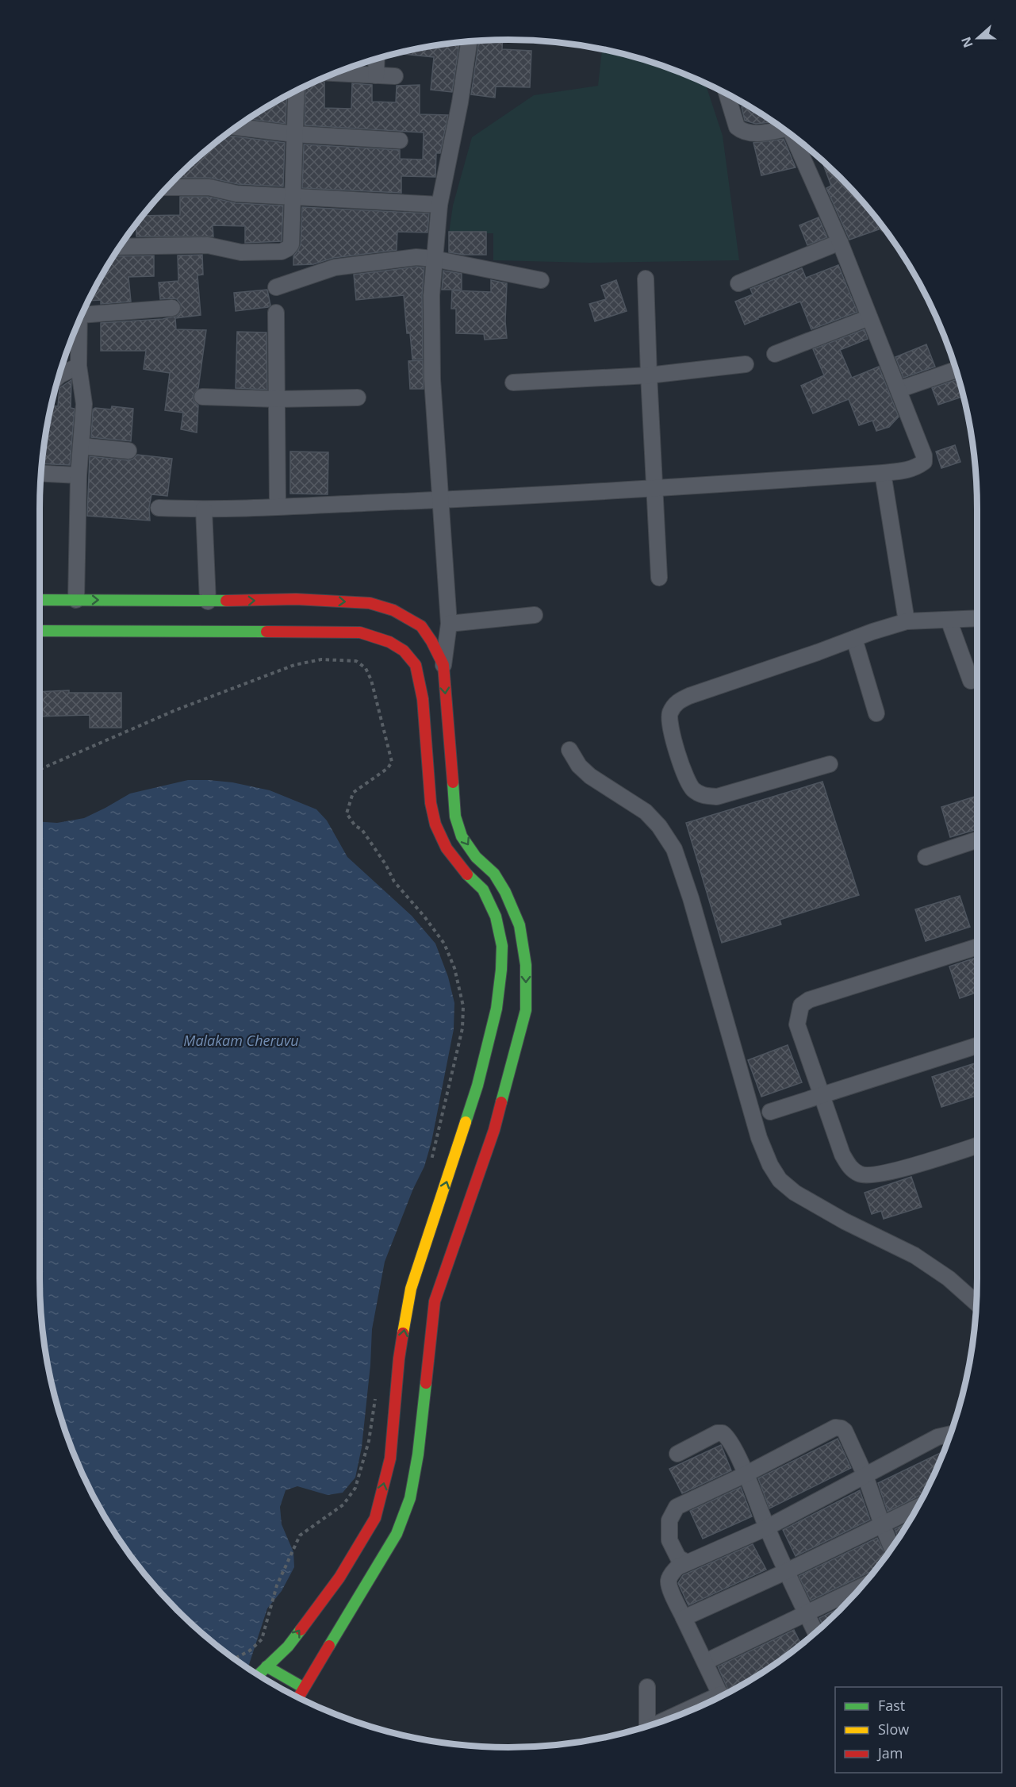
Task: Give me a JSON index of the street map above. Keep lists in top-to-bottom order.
{
  "water": ["Malakam Cheruvu"],
  "legend": ["Fast", "Slow", "Jam"],
  "north": "left"
}
